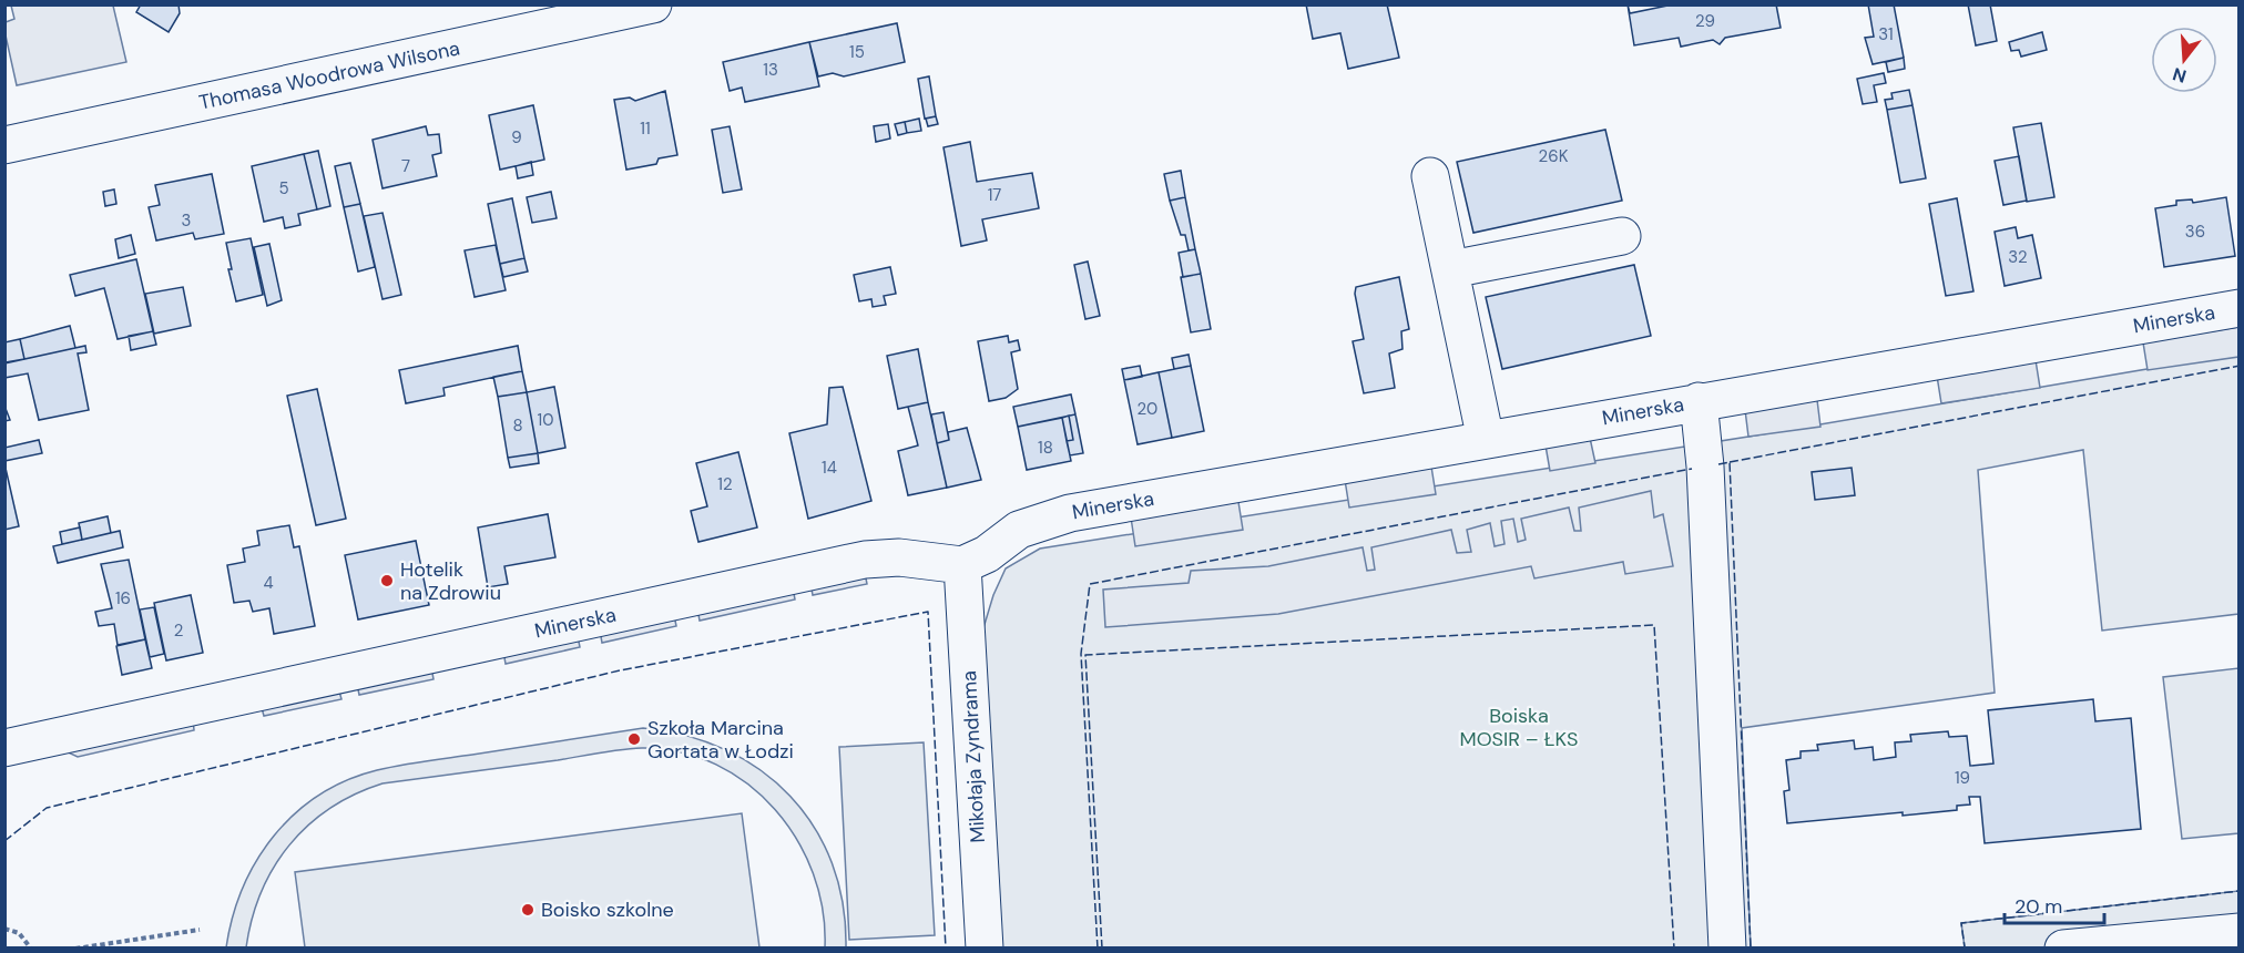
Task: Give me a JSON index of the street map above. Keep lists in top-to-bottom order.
{
  "streets": {
    "street": ["Thomasa Woodrowa Wilsona", "Minerska", "Mikołaja Zyndrama"]
  },
  "crossings": [
    ["Minerska", "Mikołaja Zyndrama"]
  ],
  "parks": ["Boiska MOSIR – ŁKS"],
  "places": ["Hotelik na Zdrowiu", "Szkoła Marcina Gortata w Łodzi", "Boisko szkolne"],
  "house_numbers": [
    "29",
    "31",
    "15",
    "13",
    "11",
    "9",
    "26K",
    "7",
    "5",
    "17",
    "3",
    "36",
    "32",
    "20",
    "10",
    "8",
    "18",
    "14",
    "12",
    "4",
    "16",
    "2",
    "19"
  ],
  "scale_bar": "20 m",
  "north": "bottom"
}
